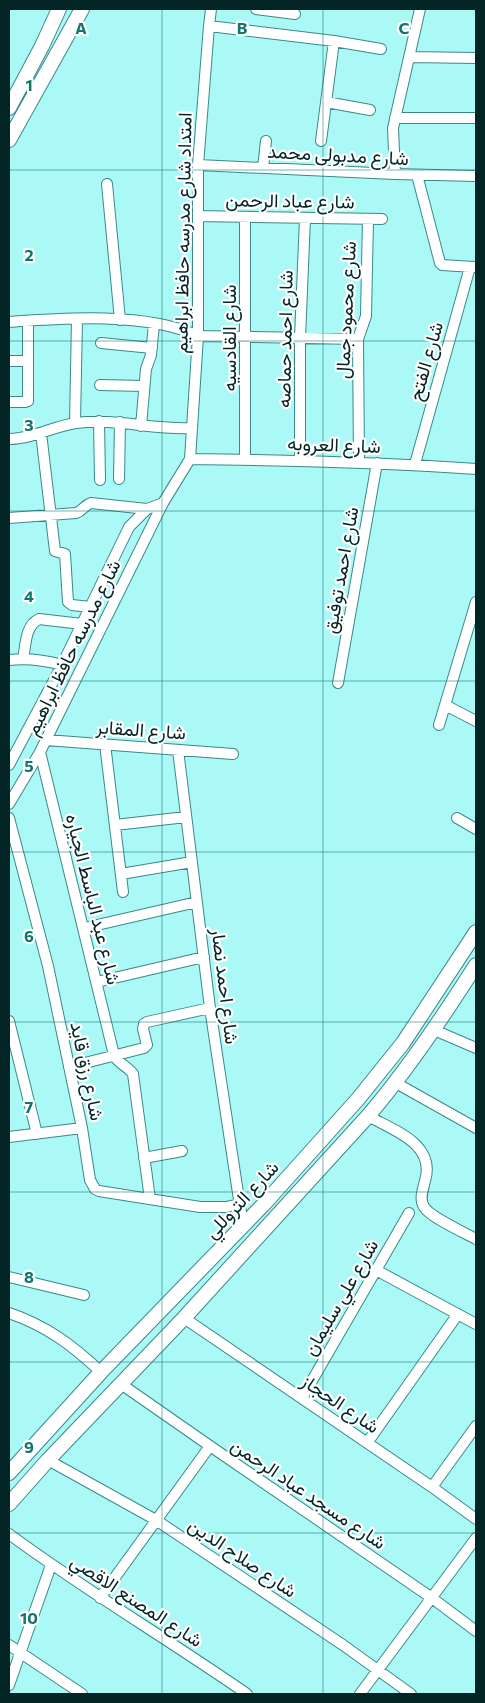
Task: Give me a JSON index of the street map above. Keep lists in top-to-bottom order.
{
  "streets": {
    "street": [
      "شارع مدبولى محمد",
      "شارع عباد الرحمن",
      "امتداد شارع مدرسه حافظ ابراهيم",
      "شارع محمود جمال",
      "شارع القادسيه",
      "شارع احمد حماصه",
      "شارع الفتح",
      "شارع العروبه",
      "شارع احمد توفيق",
      "شارع مدرسه حافظ ابراهيم",
      "شارع المقابر",
      "شارع عبد الباسط الجياره",
      "شارع احمد نصار",
      "شارع رزق قايد",
      "شارع التروللي",
      "شارع علي سليمان",
      "شارع الحجاز",
      "شارع مسجد عباد الرحمن",
      "شارع صلاح الدين",
      "شارع المصنع الاقصي"
    ]
  },
  "crossings": [
    ["شارع مدبولى محمد", "امتداد شارع مدرسه حافظ ابراهيم"],
    ["شارع عباد الرحمن", "امتداد شارع مدرسه حافظ ابراهيم"],
    ["شارع عباد الرحمن", "شارع محمود جمال"],
    ["شارع عباد الرحمن", "شارع القادسيه"],
    ["شارع عباد الرحمن", "شارع احمد حماصه"],
    ["امتداد شارع مدرسه حافظ ابراهيم", "شارع العروبه"],
    ["امتداد شارع مدرسه حافظ ابراهيم", "شارع مدرسه حافظ ابراهيم"],
    ["شارع محمود جمال", "شارع العروبه"],
    ["شارع القادسيه", "شارع العروبه"],
    ["شارع احمد حماصه", "شارع العروبه"],
    ["شارع الفتح", "شارع العروبه"],
    ["شارع العروبه", "شارع احمد توفيق"],
    ["شارع العروبه", "شارع مدرسه حافظ ابراهيم"],
    ["شارع مدرسه حافظ ابراهيم", "شارع المقابر"],
    ["شارع مدرسه حافظ ابراهيم", "شارع عبد الباسط الجياره"],
    ["شارع المقابر", "شارع احمد نصار"],
    ["شارع احمد نصار", "شارع رزق قايد"],
    ["شارع احمد نصار", "شارع التروللي"],
    ["شارع التروللي", "شارع الحجاز"],
    ["شارع التروللي", "شارع مسجد عباد الرحمن"],
    ["شارع التروللي", "شارع صلاح الدين"],
    ["شارع علي سليمان", "شارع الحجاز"]
  ],
  "grid": {
    "columns": ["A", "B", "C"],
    "rows": [
      "1",
      "2",
      "3",
      "4",
      "5",
      "6",
      "7",
      "8",
      "9",
      "10"
    ]
  }
}
